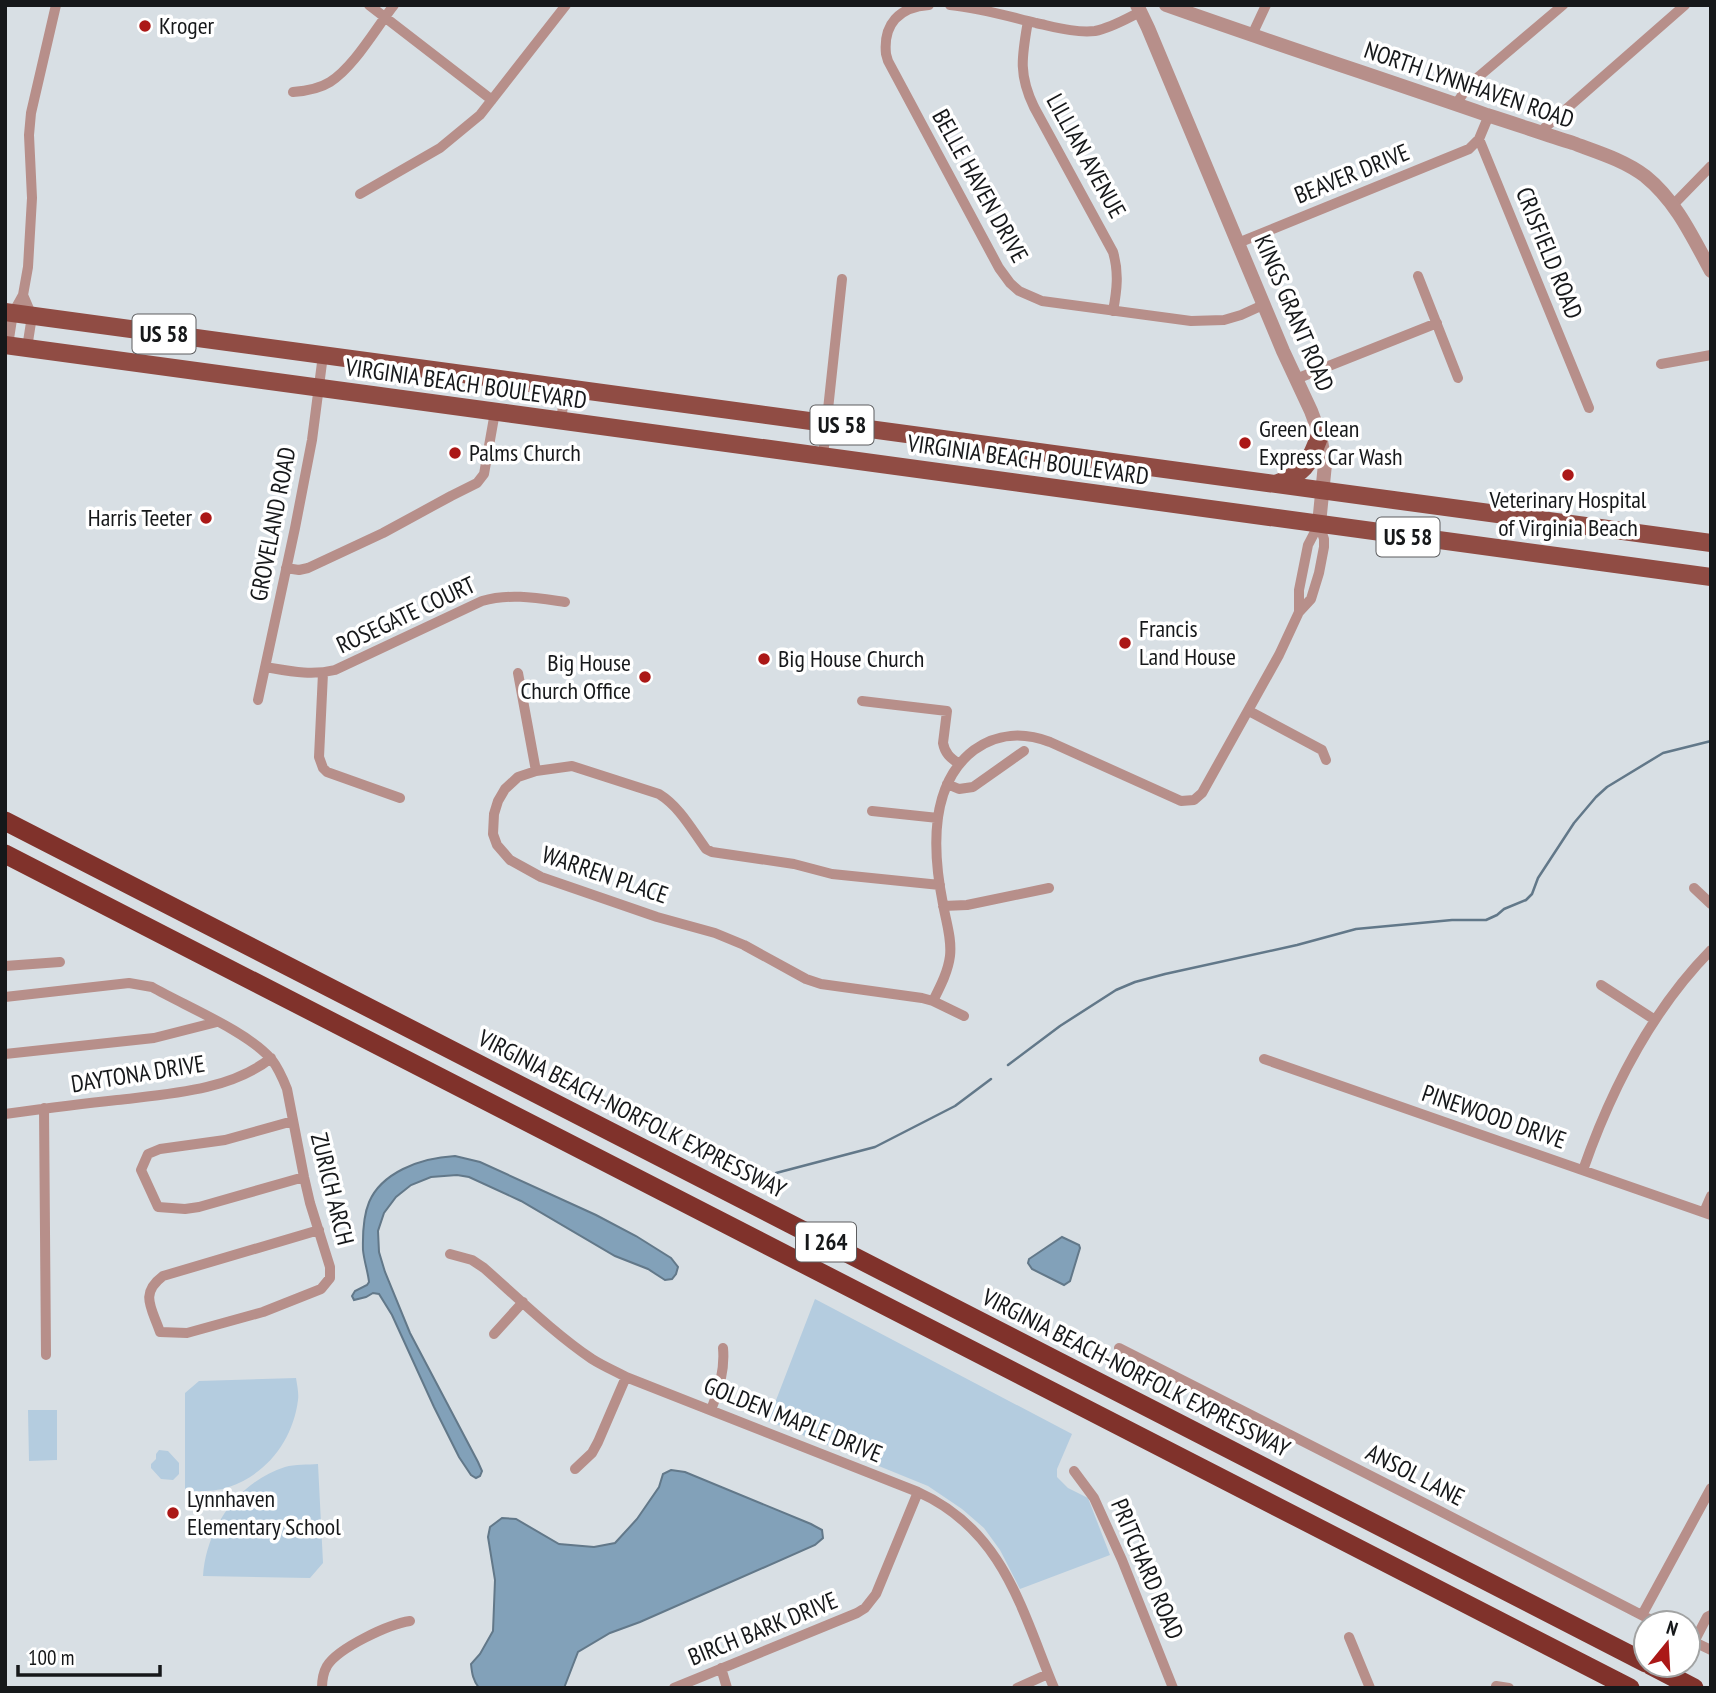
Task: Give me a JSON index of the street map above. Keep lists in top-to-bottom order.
{
  "streets": {
    "highway": ["VIRGINIA BEACH-NORFOLK EXPRESSWAY", "I 264"],
    "main road": ["US 58", "VIRGINIA BEACH BOULEVARD"],
    "street": [
      "NORTH LYNNHAVEN ROAD",
      "LILLIAN AVENUE",
      "BEAVER DRIVE",
      "BELLE HAVEN DRIVE",
      "CRISFIELD ROAD",
      "KINGS GRANT ROAD",
      "GROVELAND ROAD",
      "ROSEGATE COURT",
      "WARREN PLACE",
      "DAYTONA DRIVE",
      "PINEWOOD DRIVE",
      "ZURICH ARCH",
      "GOLDEN MAPLE DRIVE",
      "ANSOL LANE",
      "PRITCHARD ROAD",
      "BIRCH BARK DRIVE"
    ]
  },
  "crossings": [
    ["LILLIAN AVENUE", "BELLE HAVEN DRIVE"],
    ["BEAVER DRIVE", "CRISFIELD ROAD"],
    ["BEAVER DRIVE", "KINGS GRANT ROAD"],
    ["BELLE HAVEN DRIVE", "KINGS GRANT ROAD"],
    ["KINGS GRANT ROAD", "VIRGINIA BEACH BOULEVARD"],
    ["VIRGINIA BEACH BOULEVARD", "GROVELAND ROAD"],
    ["GROVELAND ROAD", "ROSEGATE COURT"],
    ["DAYTONA DRIVE", "ZURICH ARCH"],
    ["GOLDEN MAPLE DRIVE", "BIRCH BARK DRIVE"]
  ],
  "places": [
    "Kroger",
    "Green Clean Express Car Wash",
    "Palms Church",
    "Veterinary Hospital of Virginia Beach",
    "Harris Teeter",
    "Francis Land House",
    "Big House Church",
    "Big House Church Office",
    "Lynnhaven Elementary School"
  ],
  "scale_bar": "100 m",
  "north": "top"
}
